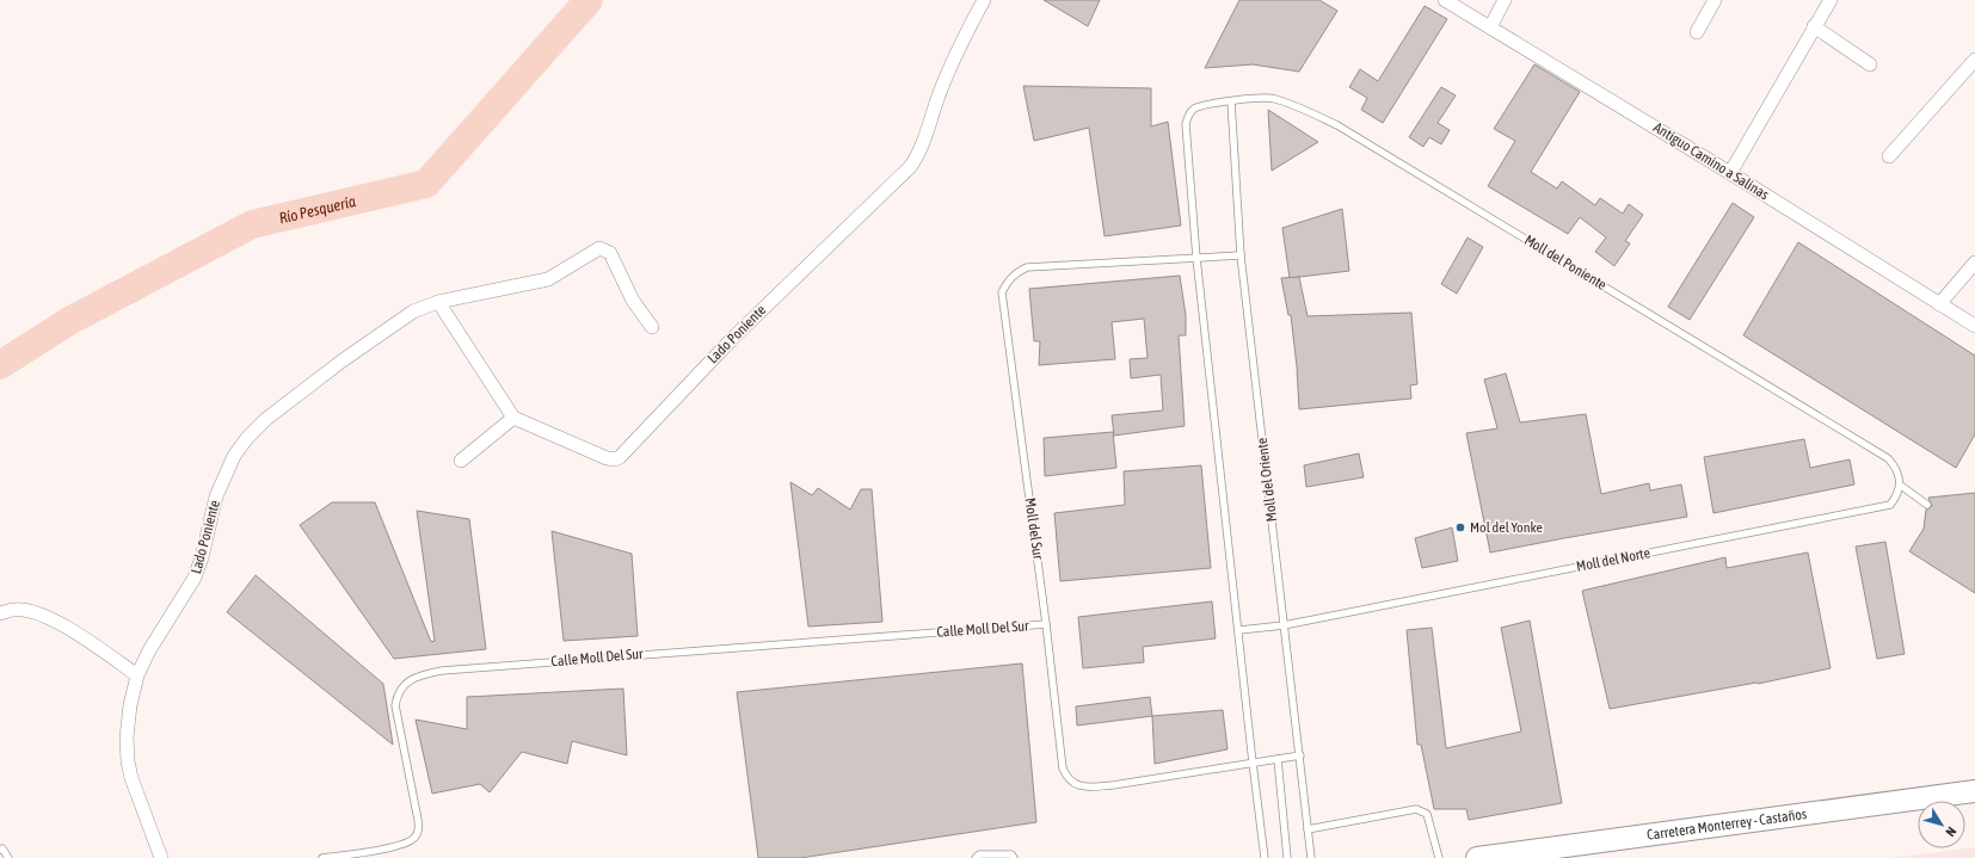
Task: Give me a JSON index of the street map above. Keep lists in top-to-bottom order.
{
  "streets": {
    "main road": ["Carretera Monterrey - Castaños"],
    "street": ["Antiguo Camino a Salinas", "Lado Poniente"],
    "lane": [
      "Moll del Poniente",
      "Moll del Oriente",
      "Moll del Sur",
      "Moll del Norte",
      "Calle Moll Del Sur"
    ]
  },
  "crossings": [
    ["Moll del Poniente", "Moll del Oriente"],
    ["Moll del Poniente", "Moll del Sur"],
    ["Moll del Poniente", "Moll del Norte"],
    ["Moll del Oriente", "Moll del Sur"],
    ["Moll del Oriente", "Moll del Norte"],
    ["Moll del Sur", "Calle Moll Del Sur"]
  ],
  "water": ["Río Pesquería"],
  "places": ["Mol del Yonke"],
  "north": "bottom right"
}
